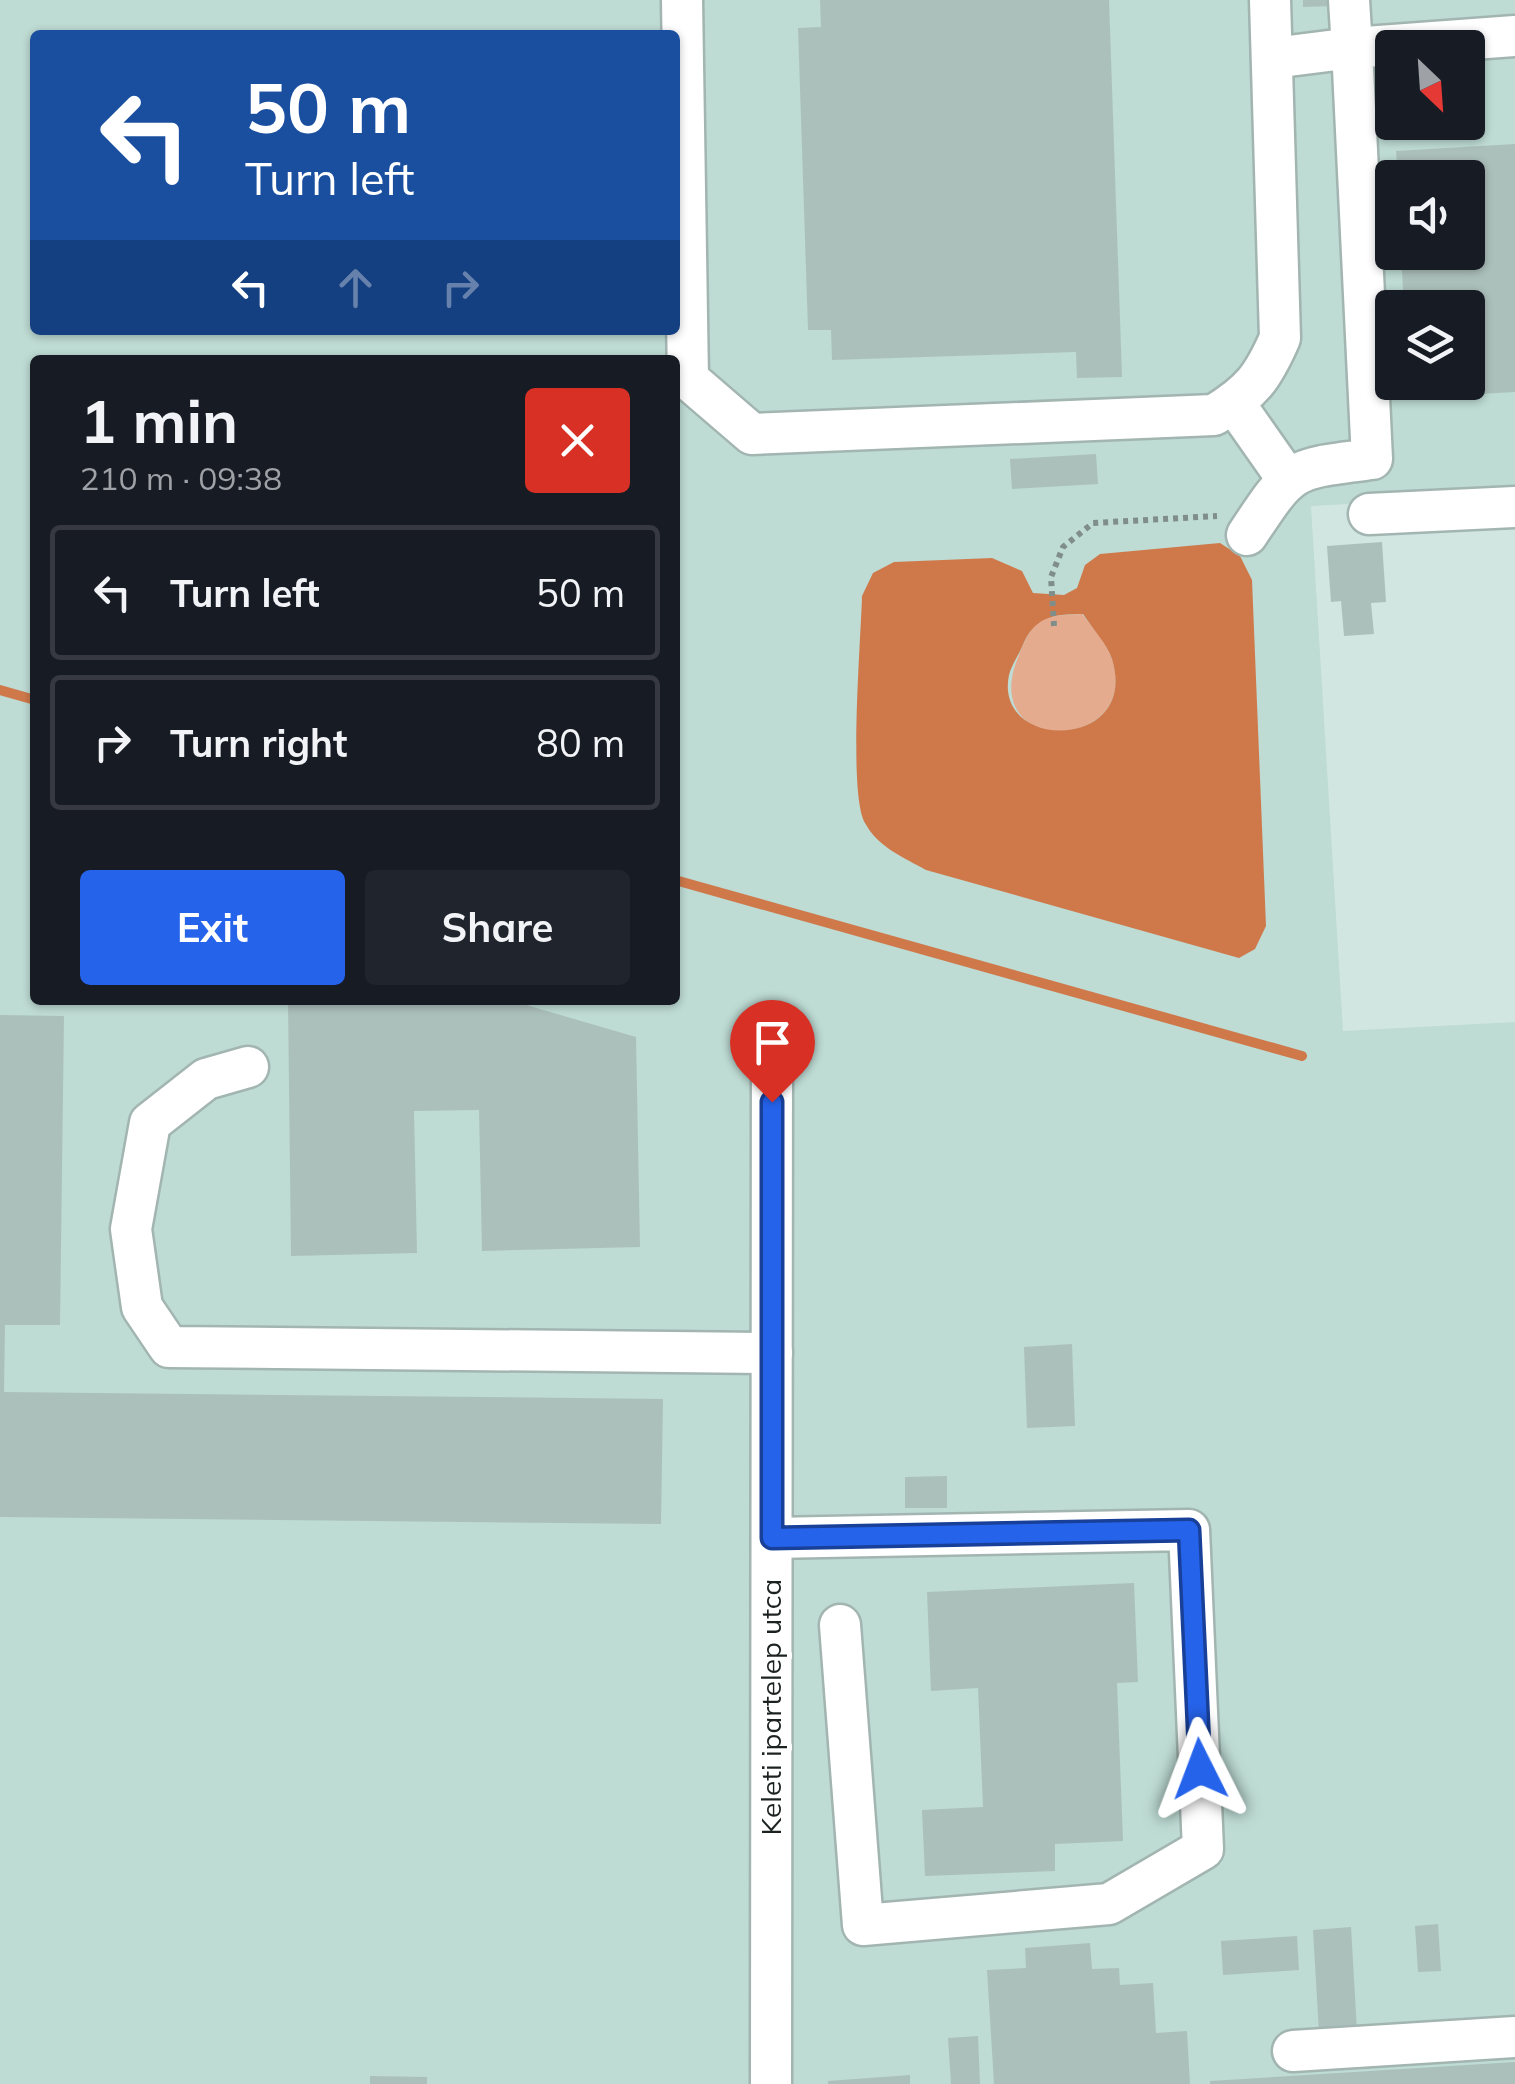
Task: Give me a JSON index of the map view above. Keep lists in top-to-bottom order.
{
  "streets": {
    "street": ["Keleti ipartelep utca"]
  },
  "north": "bottom right",
  "page": {
    "turn": ["50 m", "Turn left"],
    "heading": ["1 min", "210 m · 09:38"],
    "list": [
      {
        "name": "Turn left",
        "value": "50 m"
      },
      {
        "name": "Turn right",
        "value": "80 m"
      }
    ],
    "buttons": ["Exit", "Share"]
  }
}
